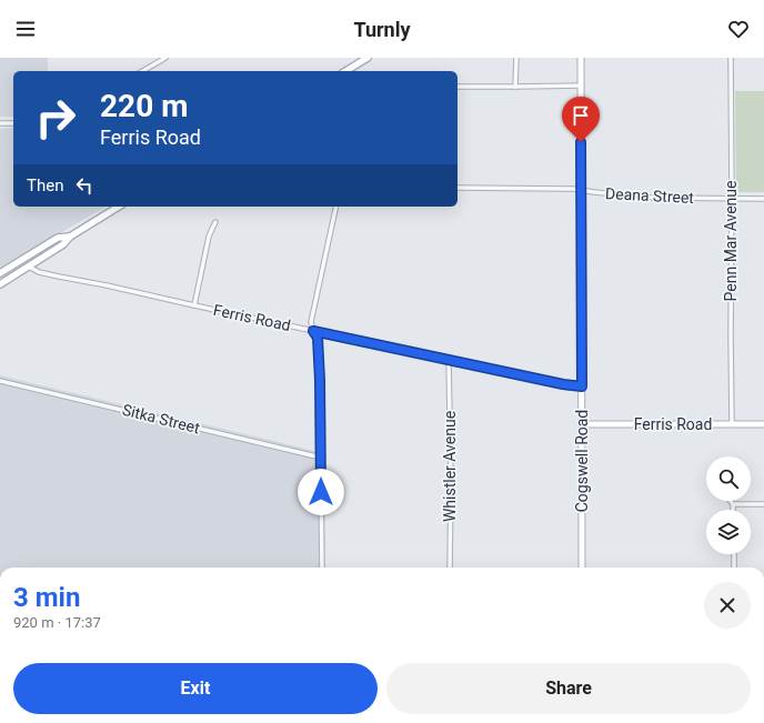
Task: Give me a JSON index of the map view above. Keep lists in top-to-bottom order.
{
  "streets": {
    "street": [
      "Deana Street",
      "Penn Mar Avenue",
      "Ferris Road",
      "Sitka Street",
      "Cogswell Road",
      "Whistler Avenue"
    ]
  },
  "crossings": [
    ["Deana Street", "Penn Mar Avenue"],
    ["Deana Street", "Cogswell Road"],
    ["Penn Mar Avenue", "Ferris Road"],
    ["Ferris Road", "Cogswell Road"],
    ["Ferris Road", "Whistler Avenue"]
  ],
  "page": {
    "header": "Turnly",
    "turn": ["220 m", "Ferris Road"],
    "then": "Then",
    "heading": ["3 min", "920 m · 17:37"],
    "buttons": ["Exit", "Share"]
  }
}
